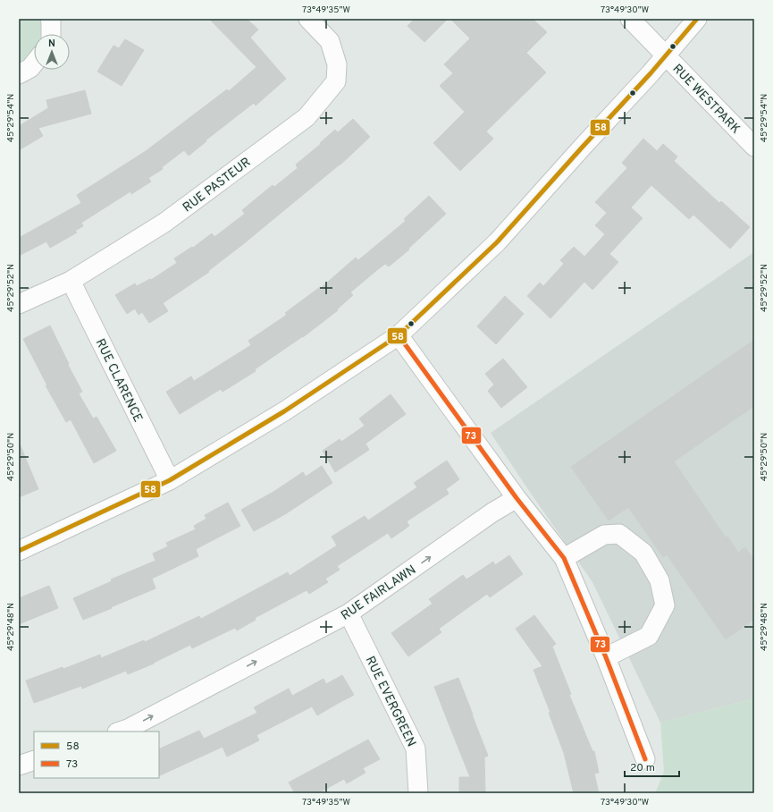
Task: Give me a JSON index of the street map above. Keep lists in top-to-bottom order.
{
  "streets": {
    "street": [
      "RUE WESTPARK",
      "RUE PASTEUR",
      "RUE CLARENCE",
      "RUE FAIRLAWN",
      "RUE EVERGREEN"
    ]
  },
  "crossings": [
    ["RUE PASTEUR", "RUE CLARENCE"],
    ["RUE FAIRLAWN", "RUE EVERGREEN"]
  ],
  "one_way": ["RUE FAIRLAWN"],
  "lines": ["transit line 58", "transit line 73"],
  "legend": ["58", "73"],
  "scale_bar": "20 m",
  "north": "top",
  "coordinates": [
    "73°49'35\"W",
    "73°49'30\"W",
    "45°29'54\"N",
    "45°29'52\"N",
    "45°29'50\"N",
    "45°29'48\"N"
  ]
}
